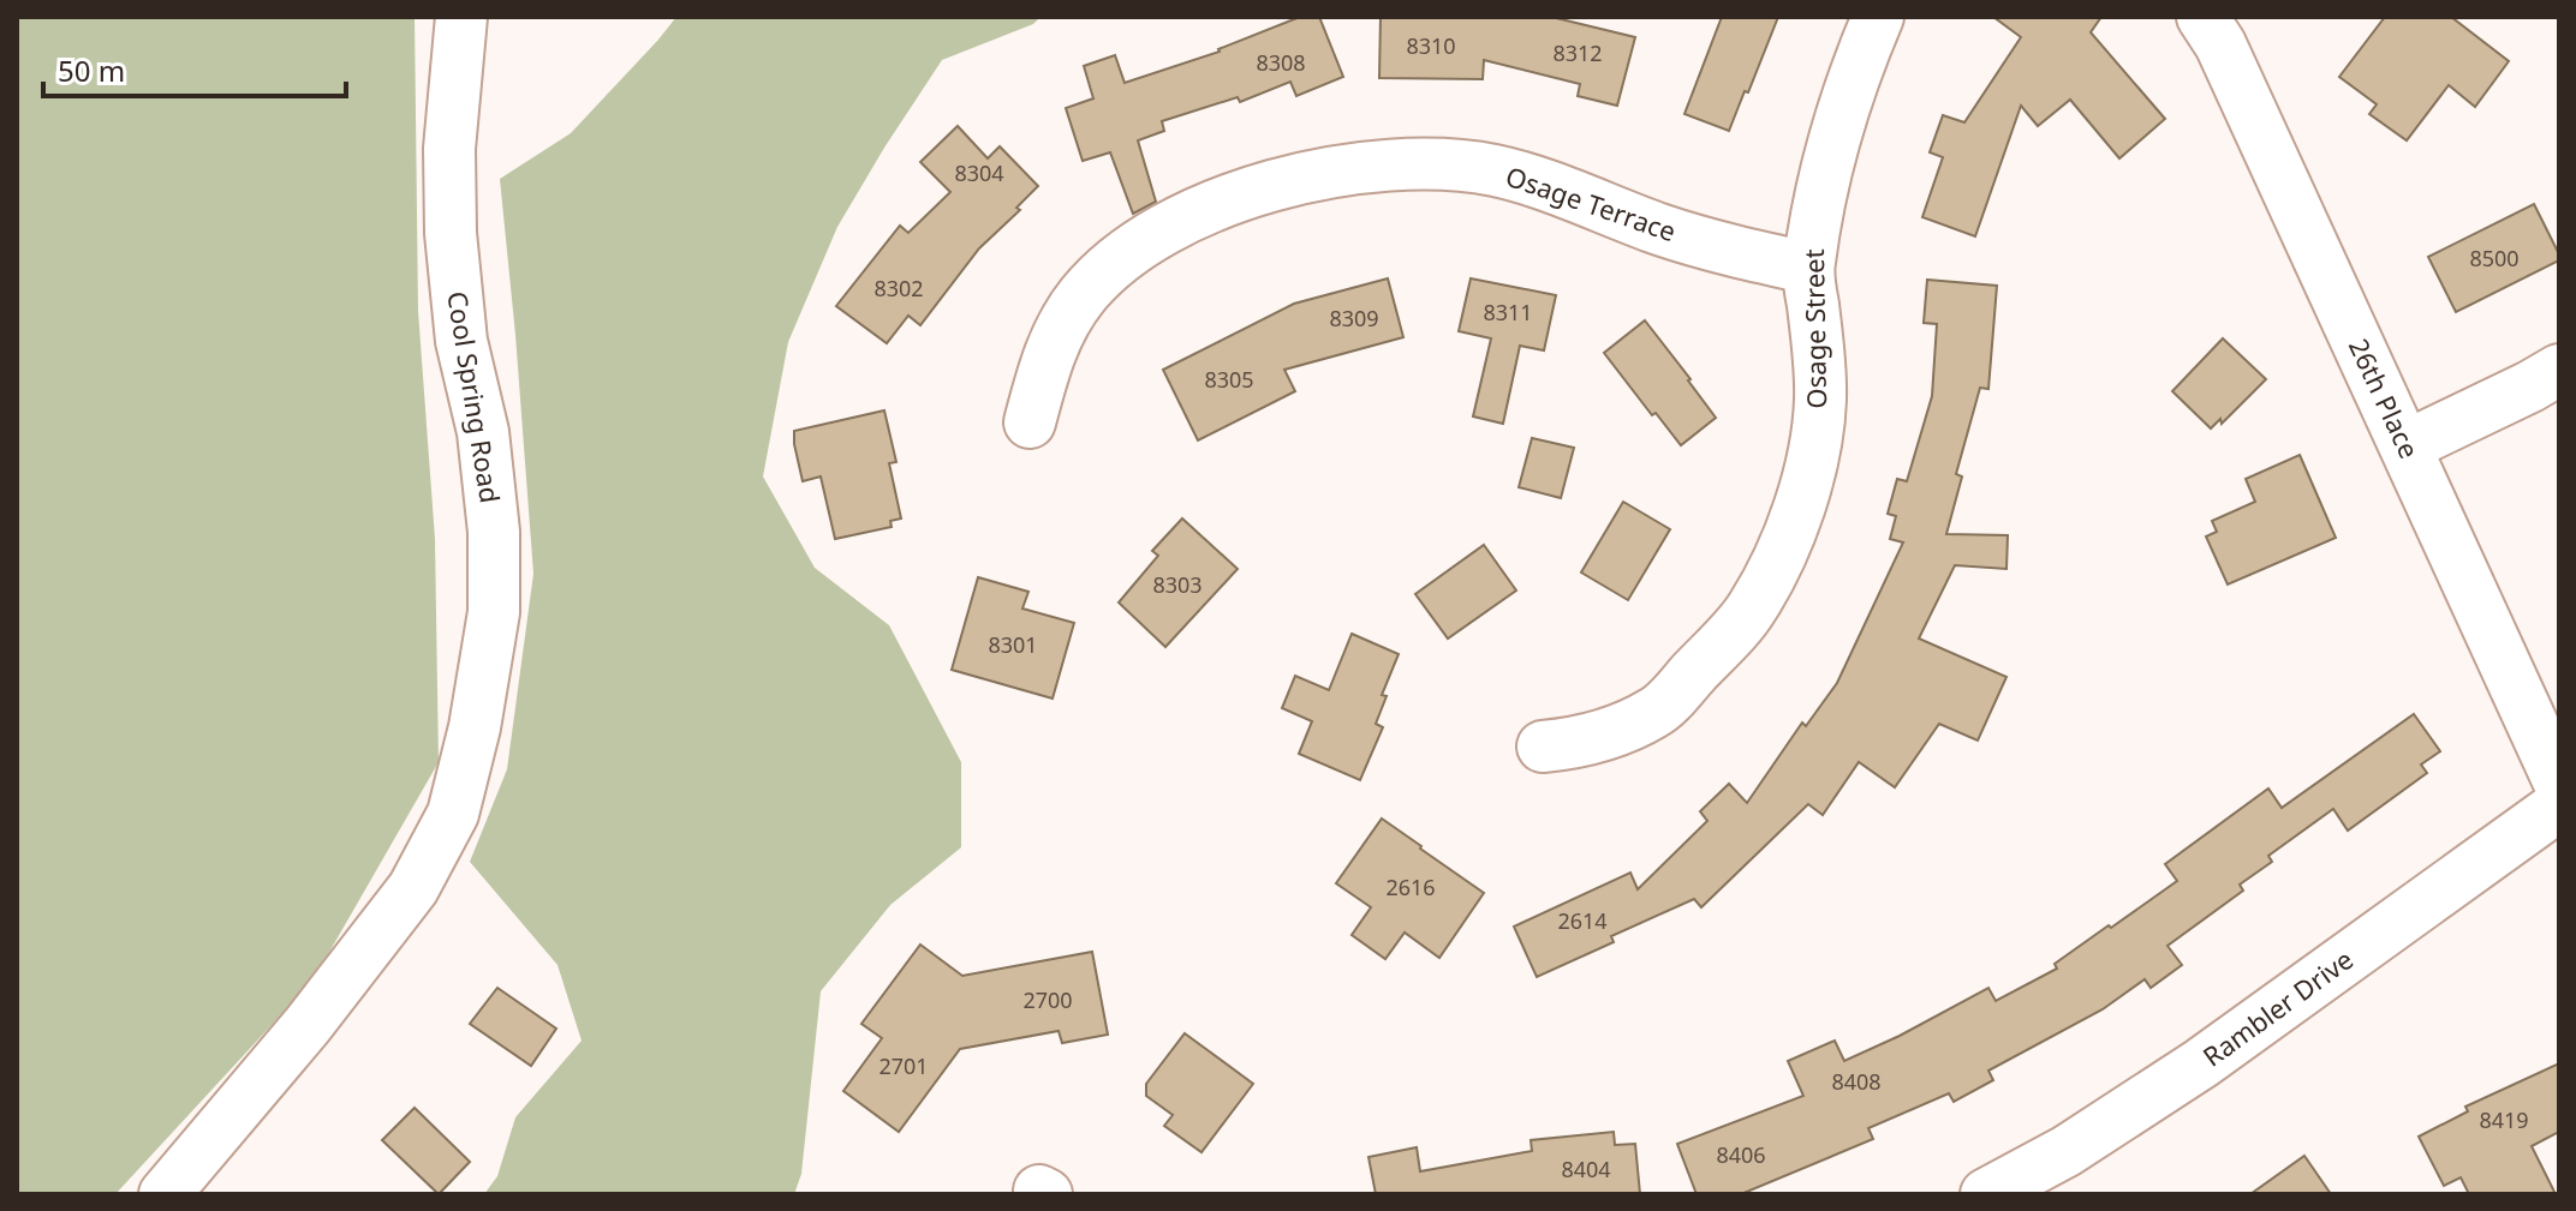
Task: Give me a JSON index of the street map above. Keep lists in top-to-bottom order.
{
  "streets": {
    "street": [
      "Osage Terrace",
      "Osage Street",
      "Cool Spring Road",
      "26th Place",
      "Rambler Drive"
    ]
  },
  "crossings": [
    ["Osage Terrace", "Osage Street"]
  ],
  "house_numbers": [
    "8310",
    "8312",
    "8308",
    "8304",
    "8500",
    "8302",
    "8311",
    "8309",
    "8305",
    "8303",
    "8301",
    "2616",
    "2614",
    "2700",
    "2701",
    "8408",
    "8419",
    "8406",
    "8404"
  ],
  "scale_bar": "50 m"
}
